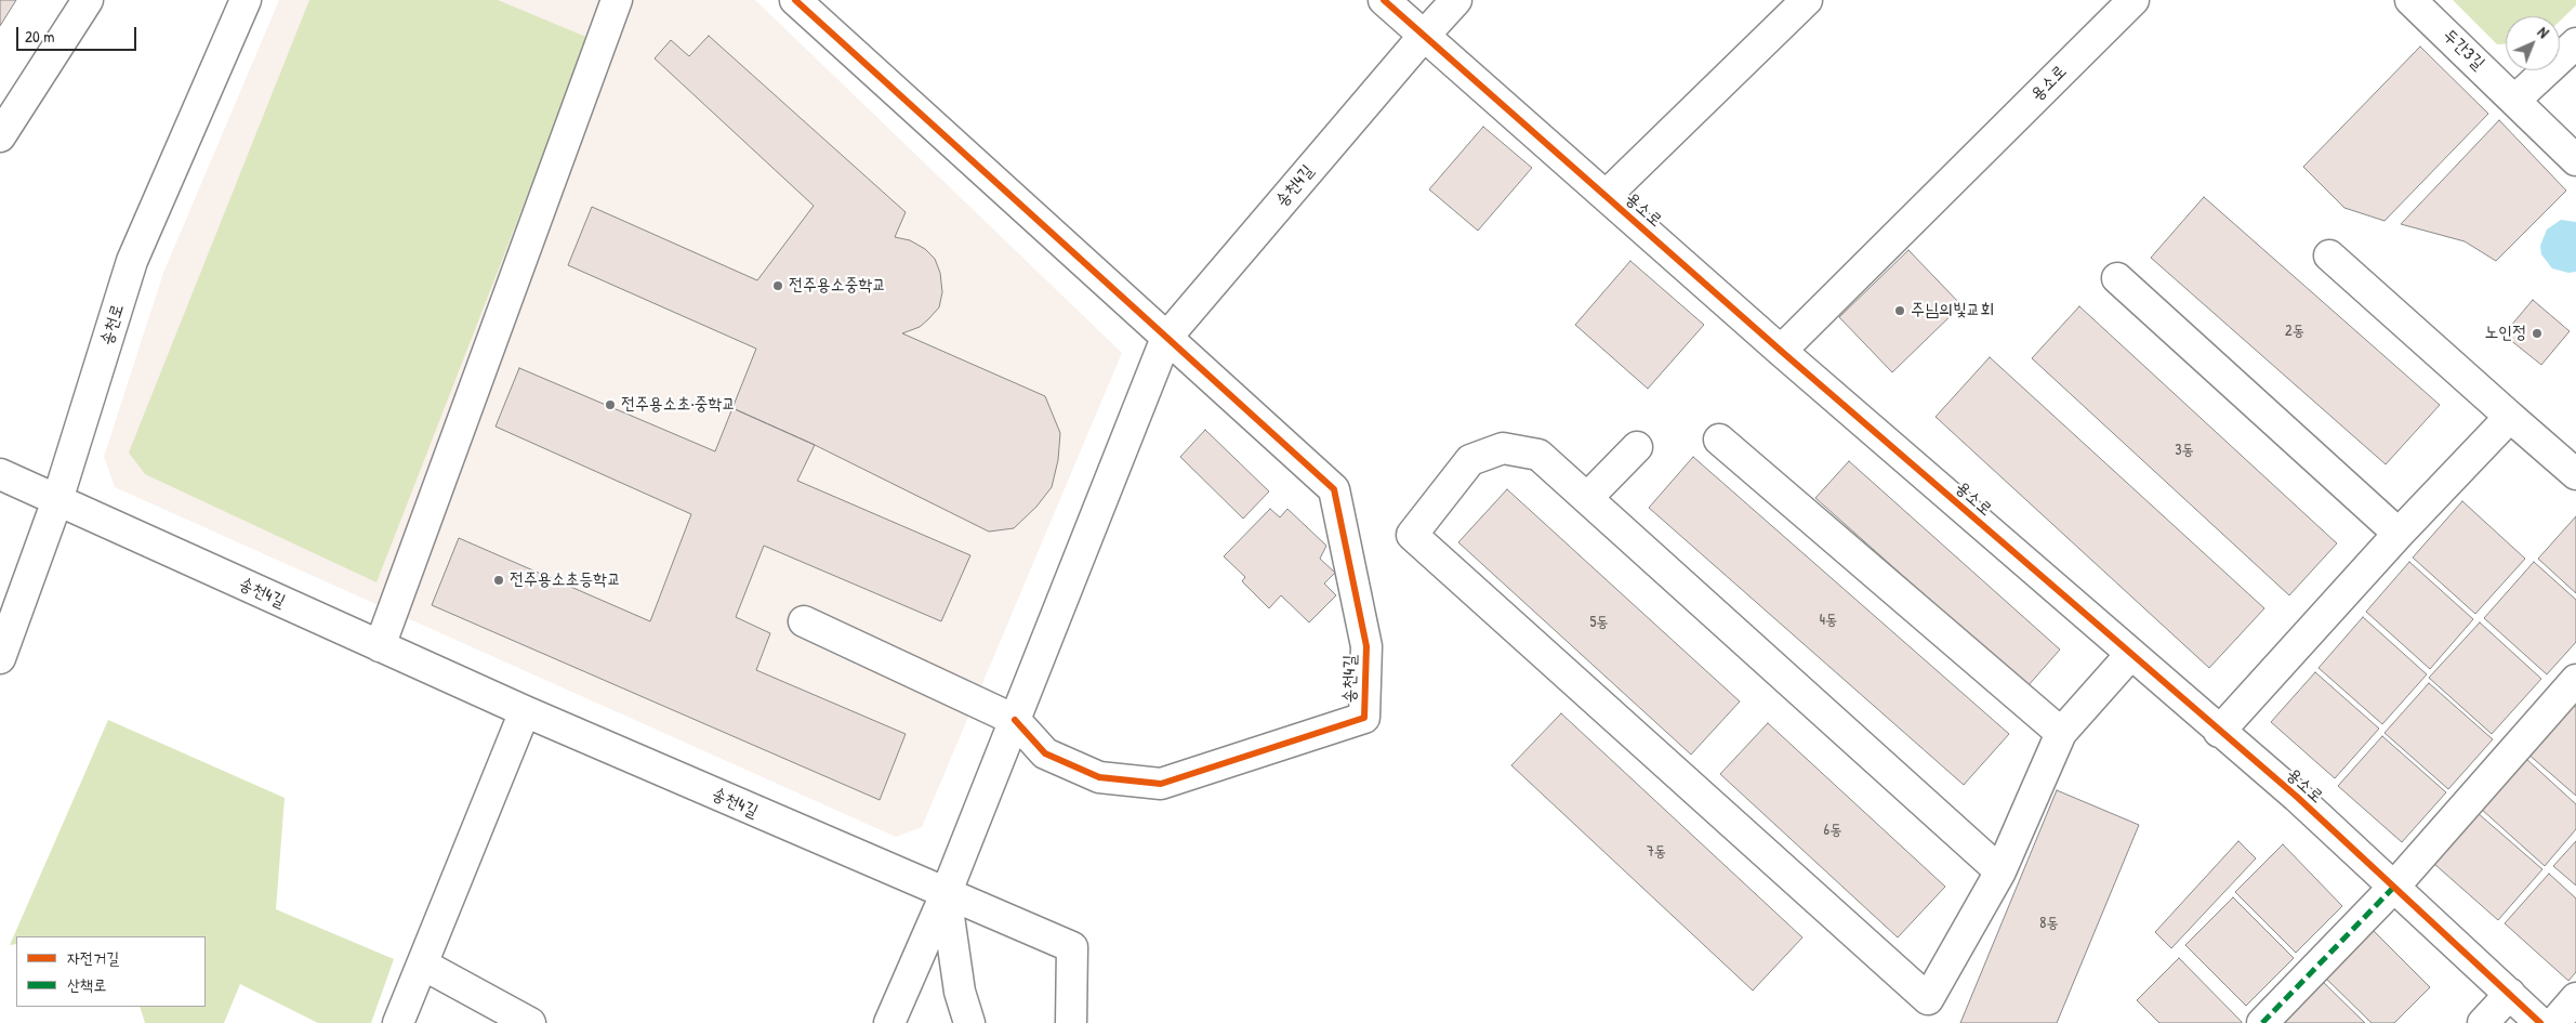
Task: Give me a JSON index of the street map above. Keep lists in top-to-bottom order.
{
  "streets": {
    "street": [
      "두간3길",
      "용소로",
      "송천4길",
      "송천로"
    ]
  },
  "crossings": [
    ["용소로", "송천4길"],
    ["송천4길", "송천로"]
  ],
  "places": [
    "전주용소중학교",
    "주님의빛교회",
    "노인정",
    "전주용소초·중학교",
    "전주용소초등학교"
  ],
  "house_numbers": [
    "2동",
    "3동",
    "4동",
    "5동",
    "6동",
    "7동",
    "8동"
  ],
  "legend": ["자전거길", "산책로"],
  "scale_bar": "20 m",
  "north": "top right"
}
